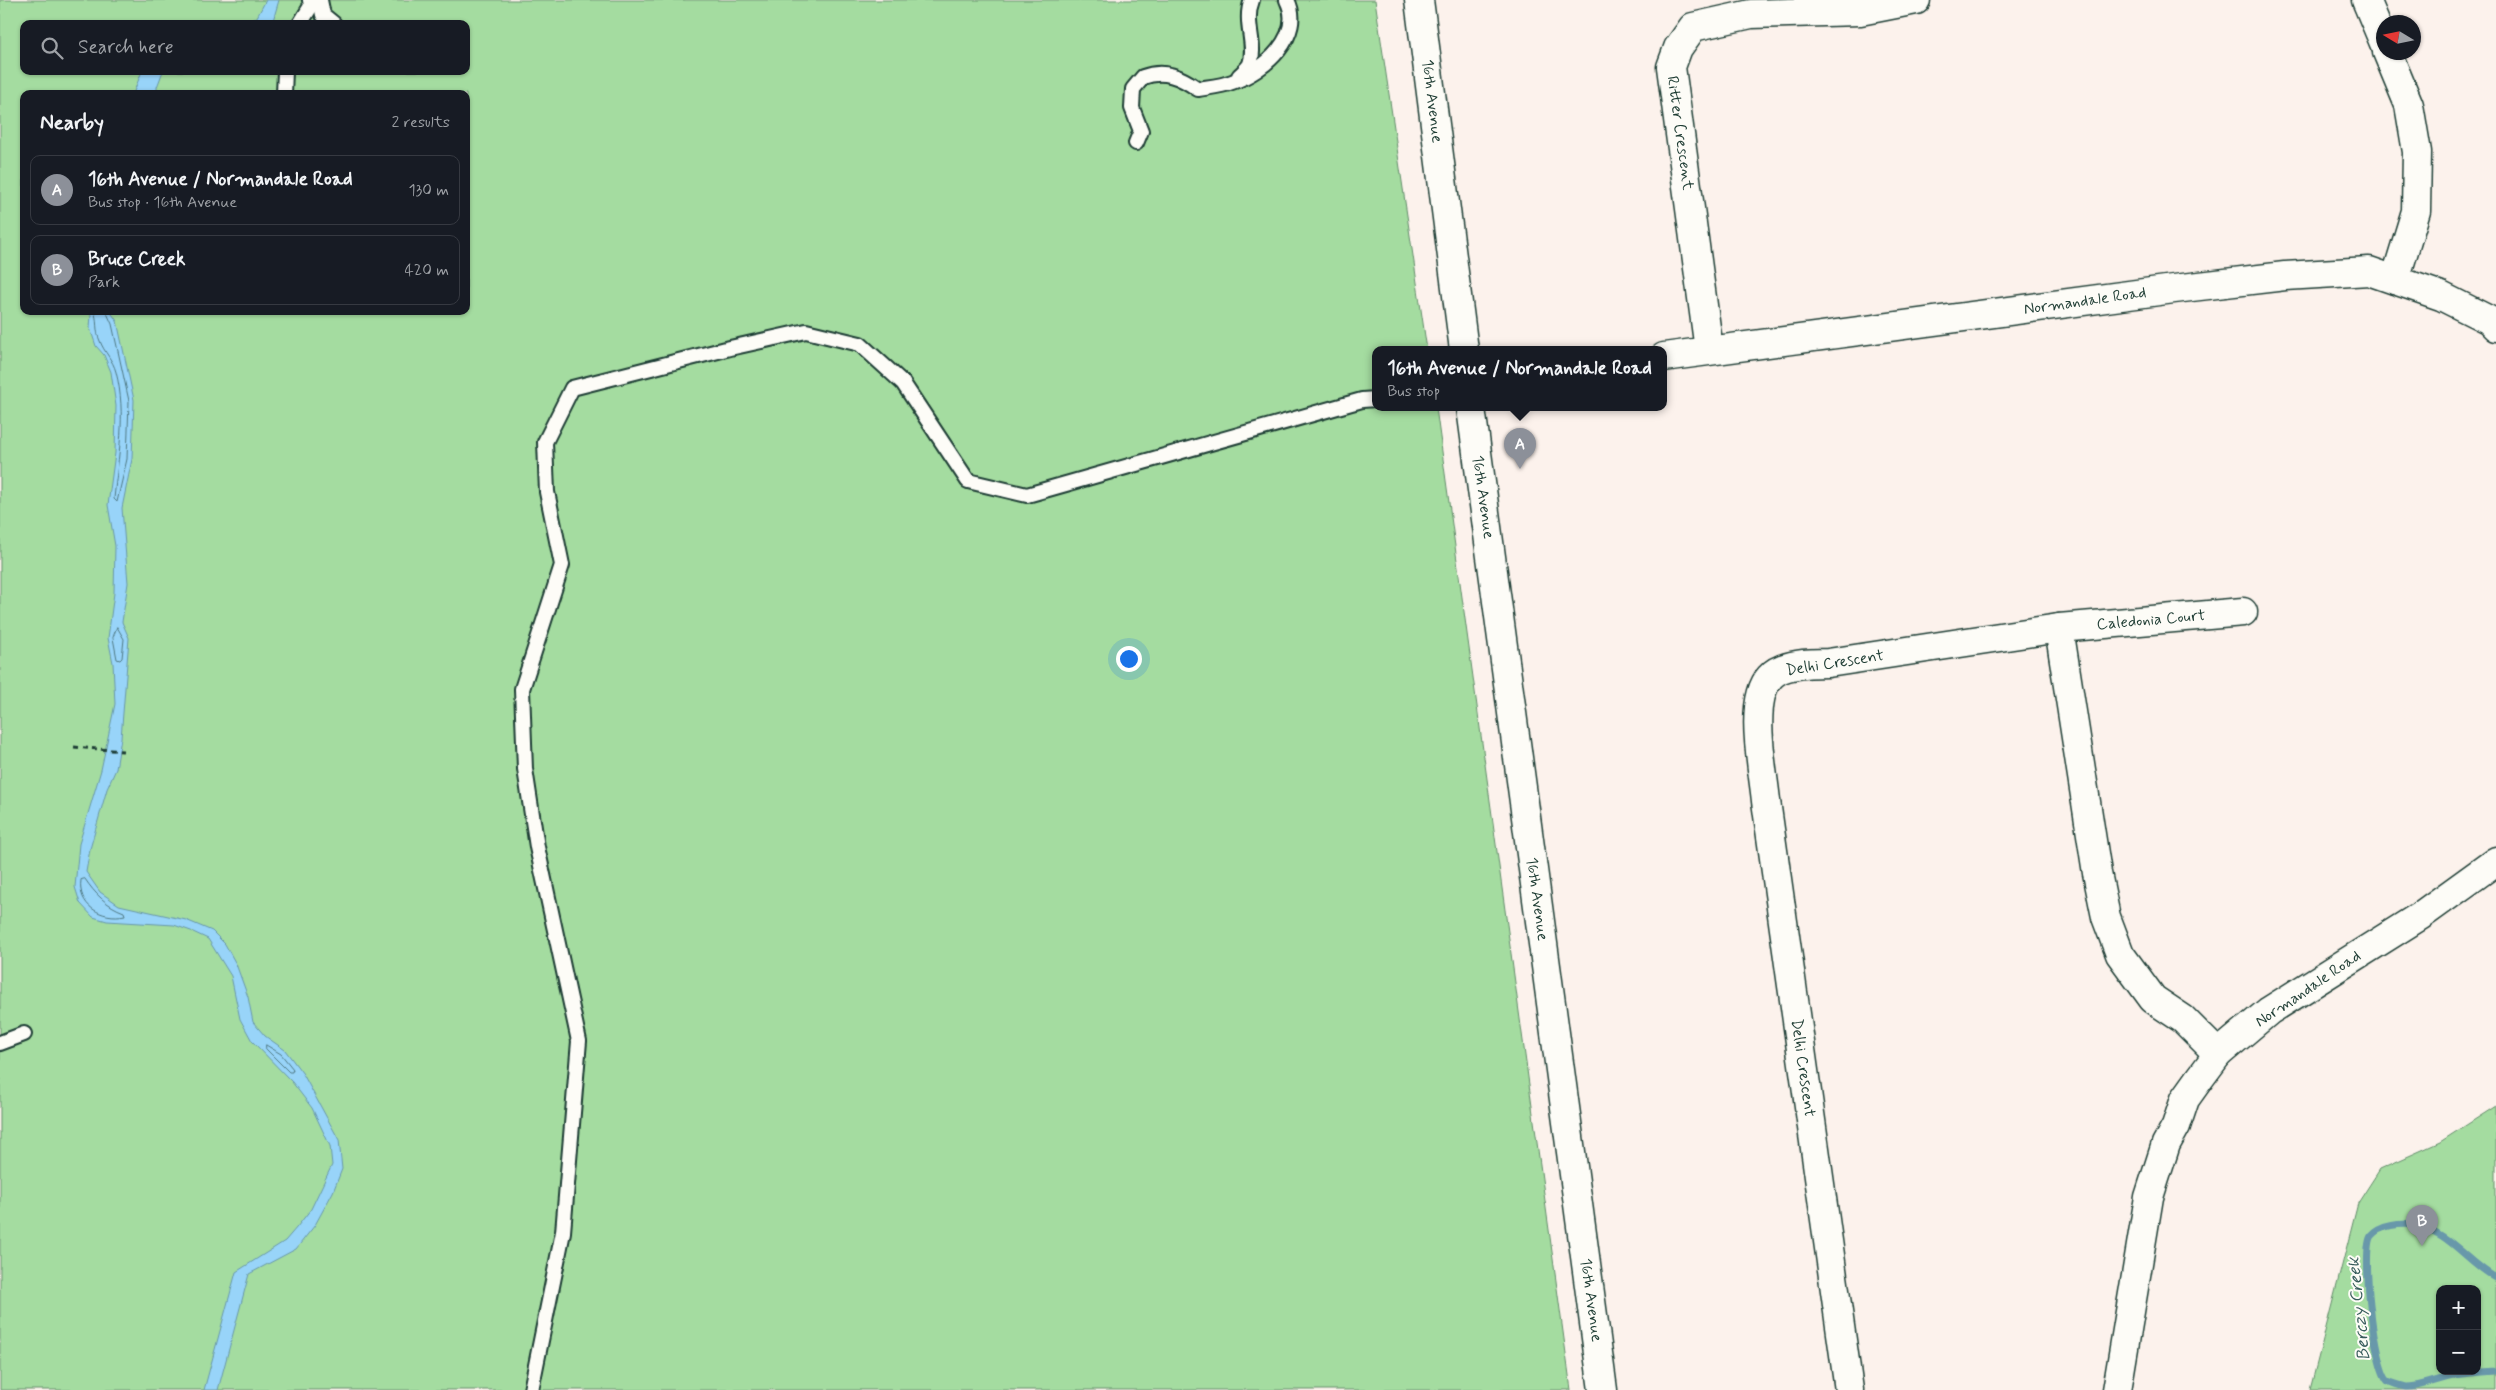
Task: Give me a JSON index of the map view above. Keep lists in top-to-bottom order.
{
  "streets": {
    "street": [
      "16th Avenue",
      "Ritter Crescent",
      "Normandale Road",
      "Caledonia Court",
      "Delhi Crescent"
    ]
  },
  "crossings": [
    ["Ritter Crescent", "Normandale Road"],
    ["Caledonia Court", "Delhi Crescent"]
  ],
  "water": ["Berczy Creek"],
  "north": "left",
  "page": {
    "search": "Search here",
    "heading": ["Nearby", "2 results"],
    "list": [
      {
        "mark": "A",
        "name": "16th Avenue / Normandale Road",
        "note": "Bus stop · 16th Avenue",
        "value": "130 m"
      },
      {
        "mark": "B",
        "name": "Bruce Creek",
        "note": "Park",
        "value": "420 m"
      }
    ],
    "popup": ["16th Avenue / Normandale Road", "Bus stop"],
    "pins": ["A", "B"],
    "map_buttons": ["+", "−"]
  }
}
